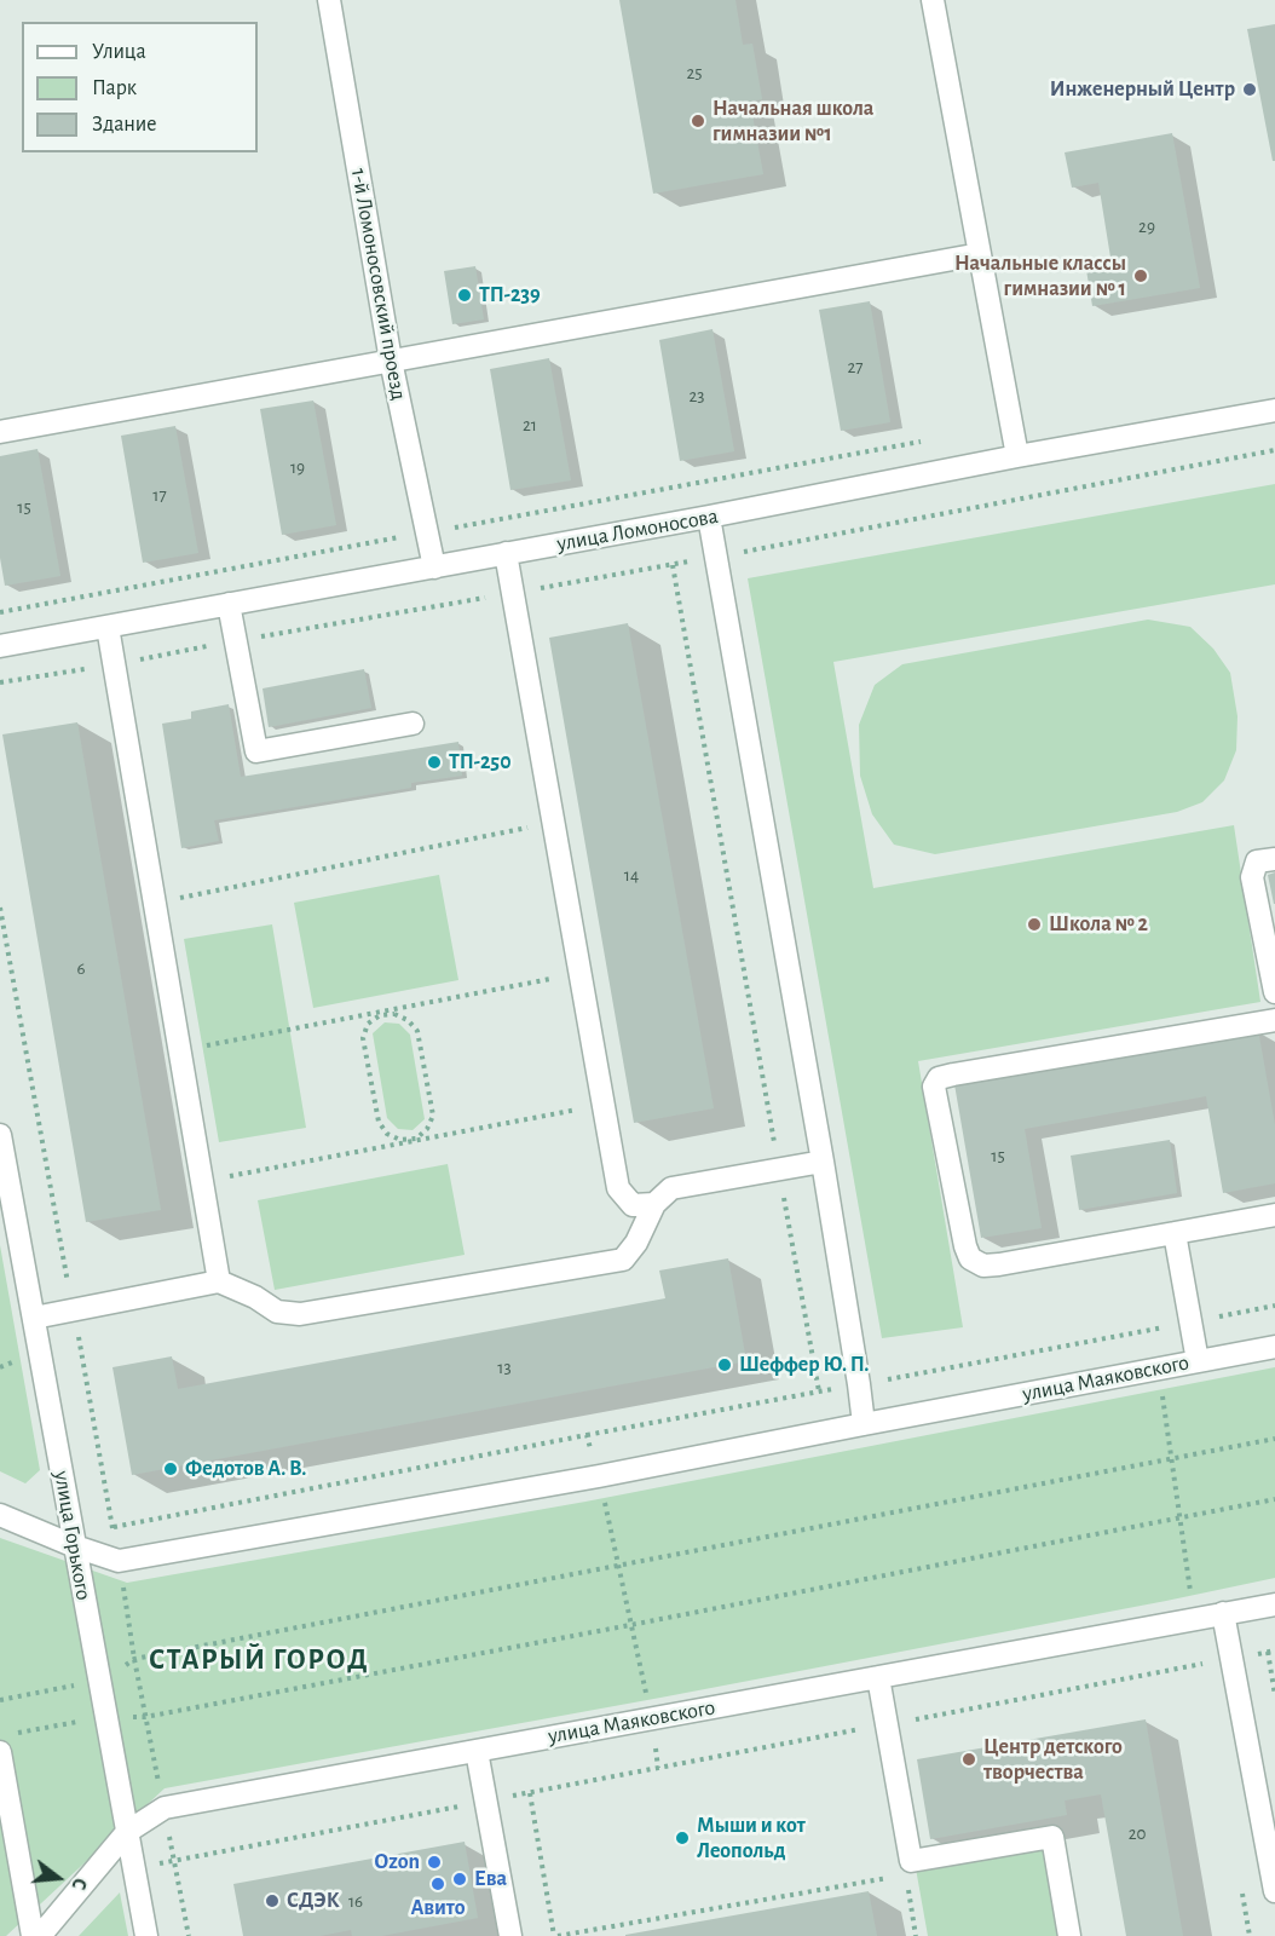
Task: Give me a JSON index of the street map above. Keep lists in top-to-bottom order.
{
  "streets": {
    "street": [
      "1-й Ломоносовский проезд",
      "улица Ломоносова",
      "улица Маяковского",
      "улица Горького"
    ]
  },
  "crossings": [
    ["1-й Ломоносовский проезд", "улица Ломоносова"],
    ["улица Маяковского", "улица Горького"]
  ],
  "districts": ["СТАРЫЙ ГОРОД"],
  "places": [
    "Инженерный Центр",
    "Начальная школа гимназии №1",
    "Начальные классы гимназии № 1",
    "ТП-239",
    "ТП-250",
    "Школа № 2",
    "Шеффер Ю. П.",
    "Федотов А. В.",
    "Центр детского творчества",
    "Мыши и кот Леопольд",
    "Ozon",
    "Ева",
    "Авито",
    "СДЭК"
  ],
  "house_numbers": [
    "25",
    "29",
    "27",
    "23",
    "21",
    "19",
    "17",
    "15",
    "14",
    "6",
    "15",
    "13",
    "20",
    "16"
  ],
  "legend": ["Улица", "Парк", "Здание"],
  "north": "right"
}
